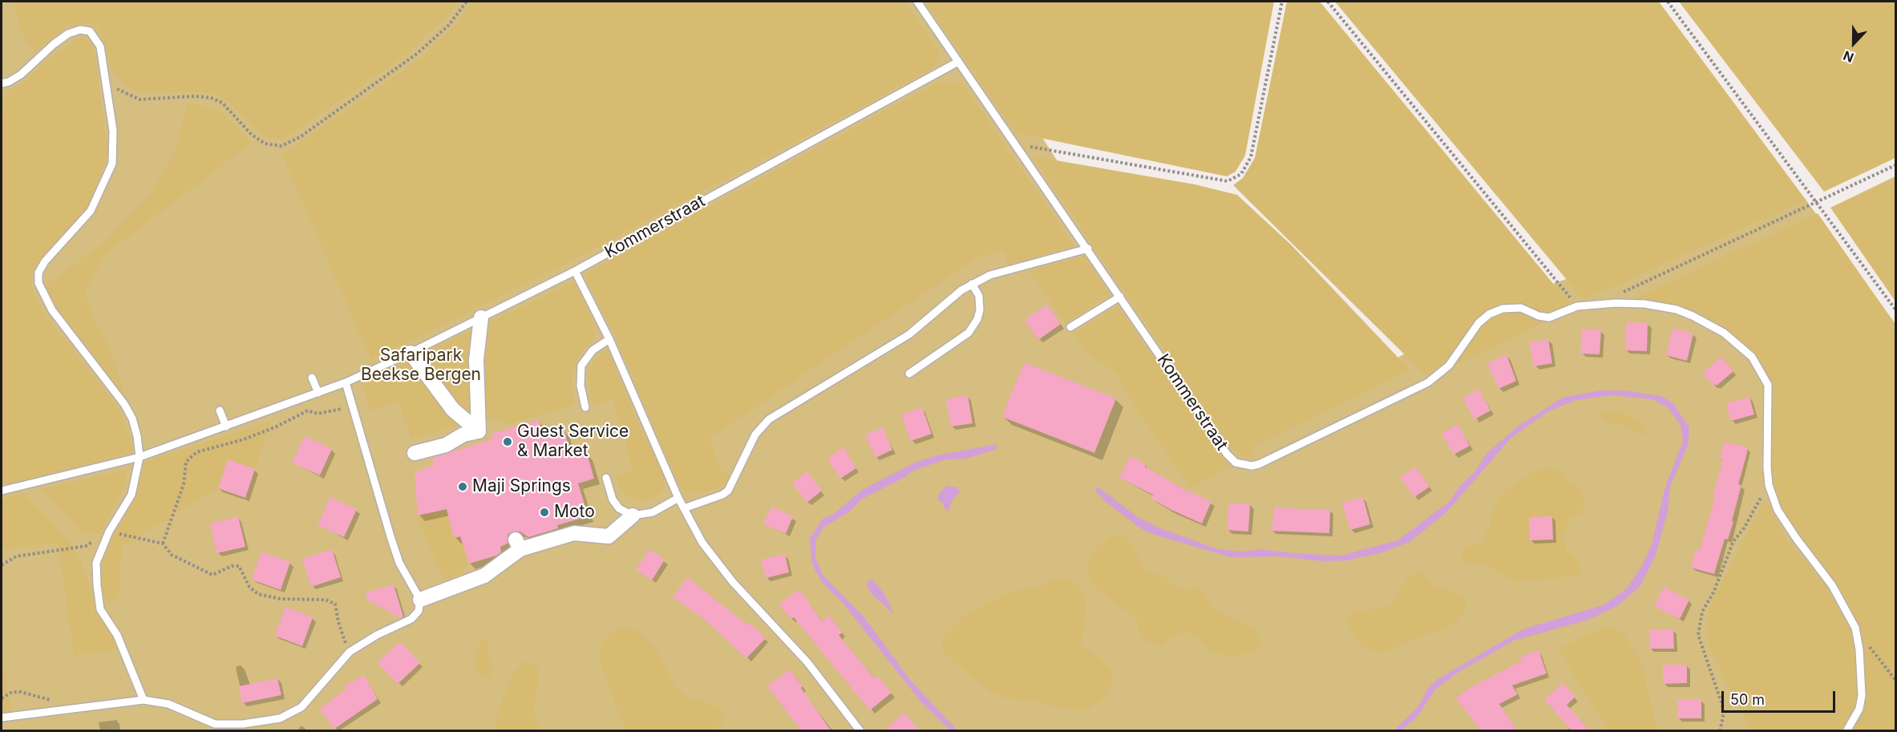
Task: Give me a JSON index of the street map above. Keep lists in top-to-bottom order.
{
  "streets": {
    "lane": ["Kommerstraat"]
  },
  "parks": ["Safaripark Beekse Bergen"],
  "places": ["Guest Service & Market", "Maji Springs", "Moto"],
  "scale_bar": "50 m",
  "north": "bottom"
}
